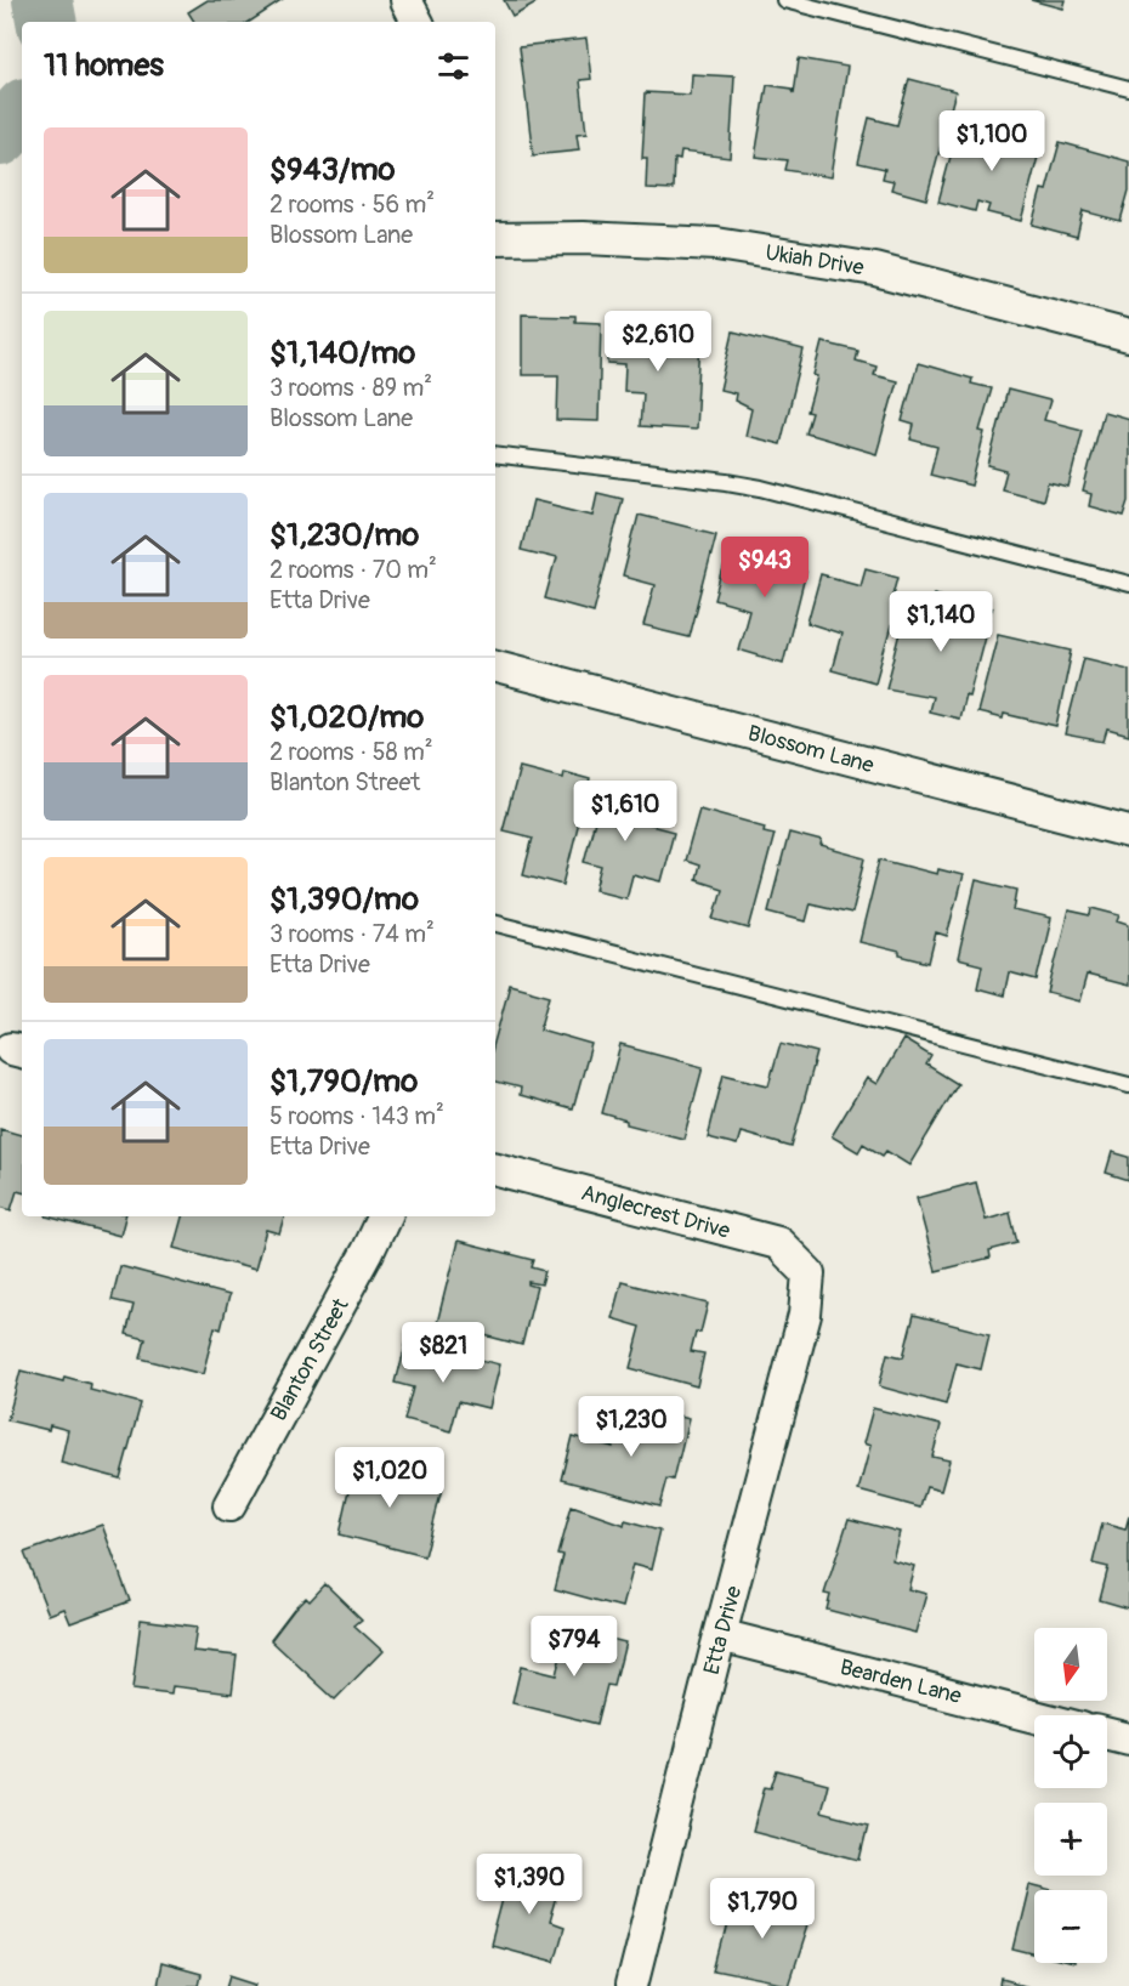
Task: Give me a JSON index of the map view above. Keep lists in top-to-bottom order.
{
  "streets": {
    "street": [
      "Ukiah Drive",
      "Blossom Lane",
      "Anglecrest Drive",
      "Blanton Street",
      "Etta Drive",
      "Bearden Lane"
    ]
  },
  "crossings": [
    ["Anglecrest Drive", "Etta Drive"],
    ["Etta Drive", "Bearden Lane"]
  ],
  "north": "bottom",
  "page": {
    "heading": "11 homes",
    "list": [
      {
        "name": "$943/mo",
        "note": "2 rooms · 56 m² · Blossom Lane"
      },
      {
        "name": "$1,140/mo",
        "note": "3 rooms · 89 m² · Blossom Lane"
      },
      {
        "name": "$1,230/mo",
        "note": "2 rooms · 70 m² · Etta Drive"
      },
      {
        "name": "$1,020/mo",
        "note": "2 rooms · 58 m² · Blanton Street"
      },
      {
        "name": "$1,390/mo",
        "note": "3 rooms · 74 m² · Etta Drive"
      },
      {
        "name": "$1,790/mo",
        "note": "5 rooms · 143 m² · Etta Drive"
      }
    ],
    "price": [
      "$1,100",
      "$2,610",
      "$943",
      "$1,140",
      "$1,610",
      "$821",
      "$1,230",
      "$1,020",
      "$794",
      "$1,390",
      "$1,790"
    ],
    "map_buttons": ["+", "−"]
  }
}
